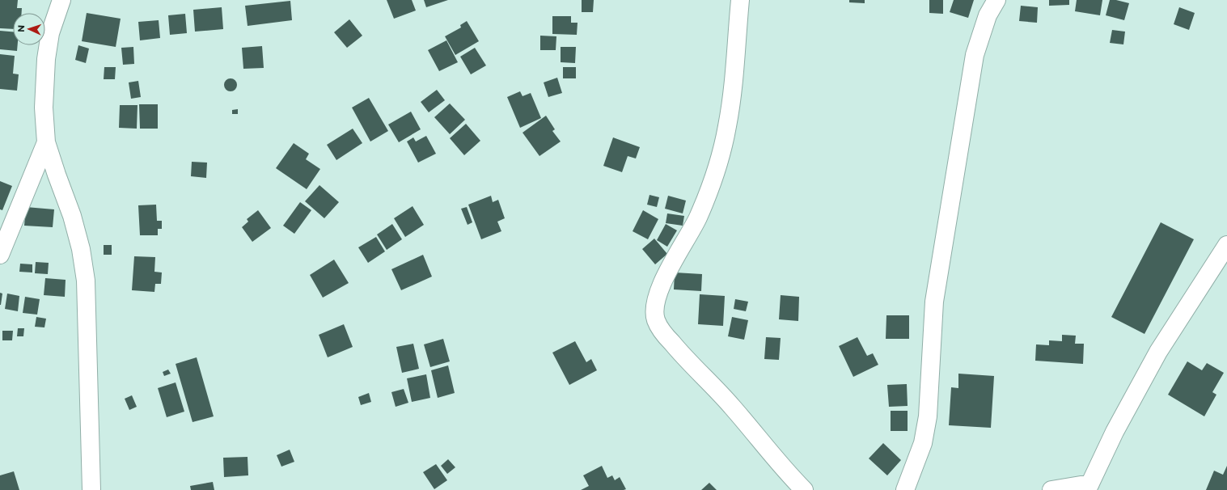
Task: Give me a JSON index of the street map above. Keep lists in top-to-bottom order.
{
  "north": "left"
}
